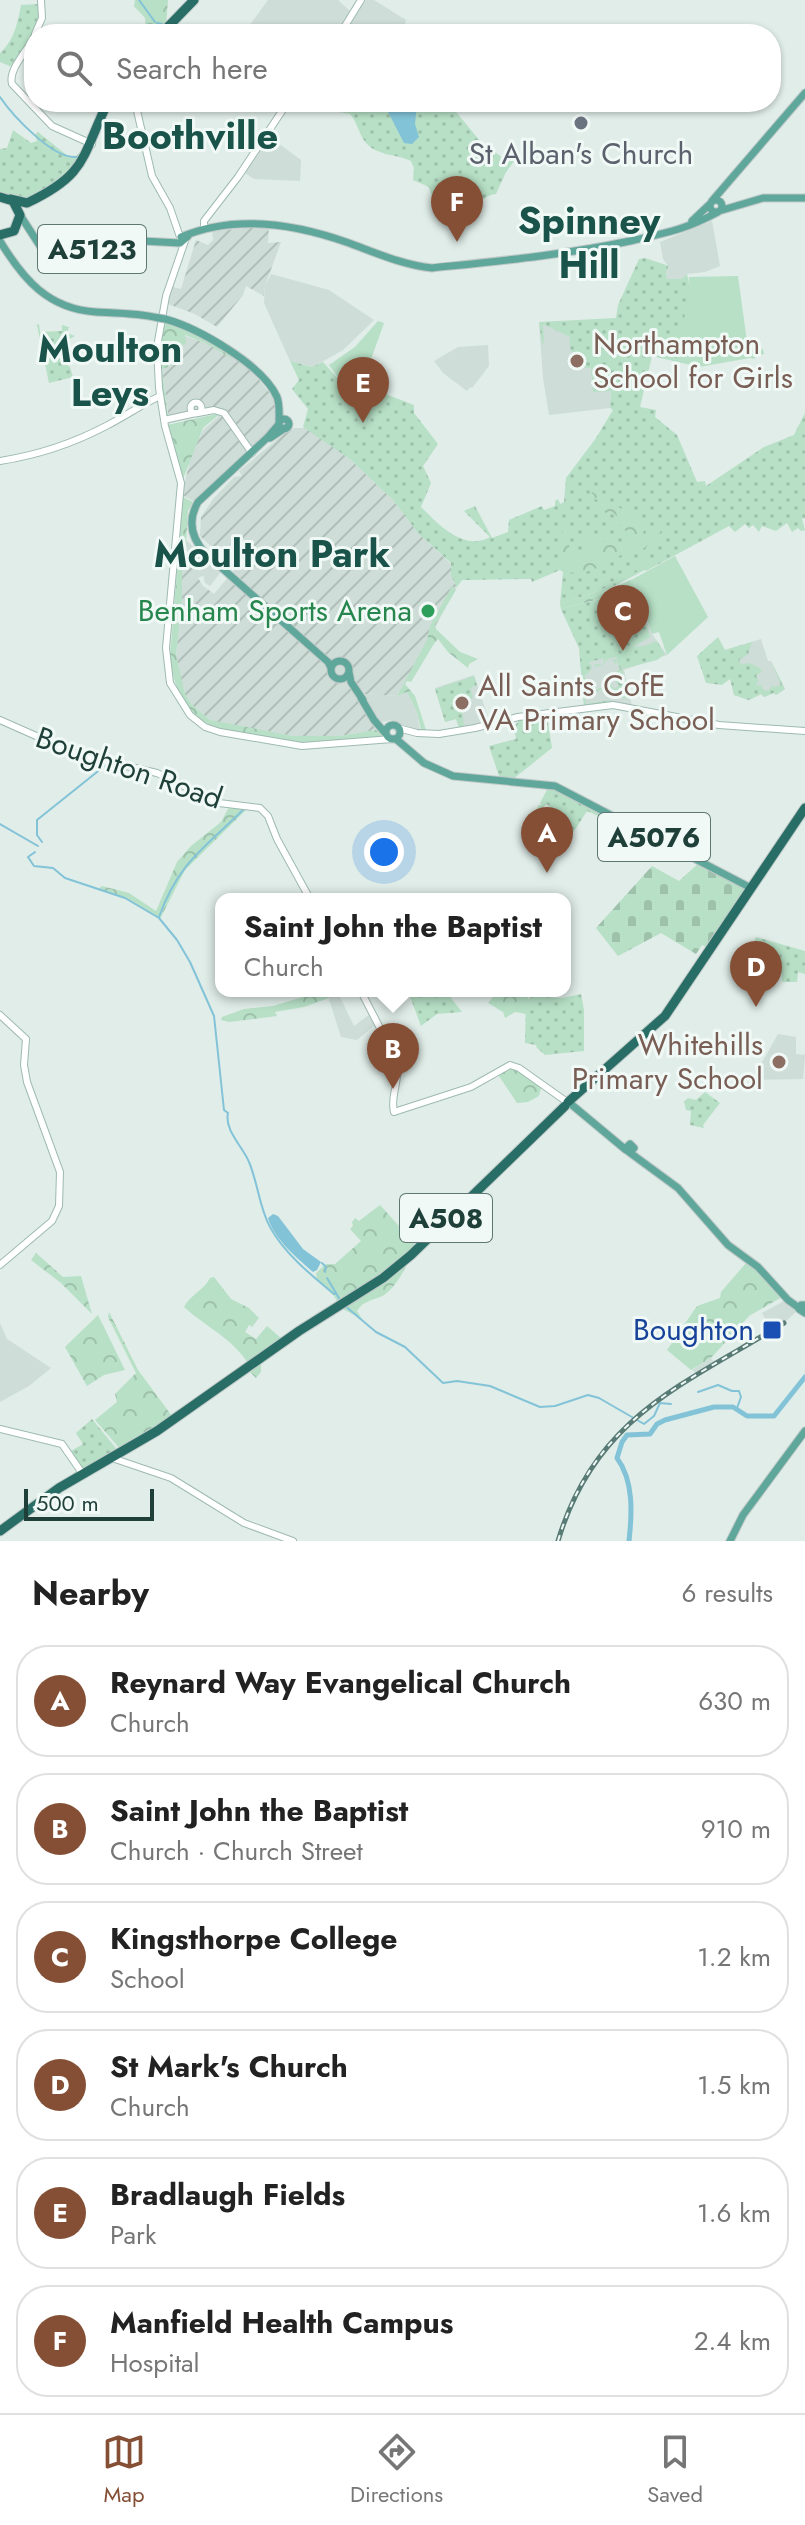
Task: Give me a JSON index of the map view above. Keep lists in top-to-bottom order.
{
  "streets": {
    "highway": ["A508"],
    "main road": ["A5123", "A5076"],
    "street": ["Boughton Road"]
  },
  "crossings": [
    ["A5076", "A508"]
  ],
  "districts": [
    "Boothville",
    "Spinney Hill",
    "Moulton Leys",
    "Moulton Park"
  ],
  "places": {
    "other": [
      "St Alban's Church",
      "Northampton School for Girls",
      "Benham Sports Arena",
      "All Saints CofE VA Primary School",
      "Whitehills Primary School"
    ],
    "transit": ["Boughton"]
  },
  "scale_bar": "500 m",
  "page": {
    "search": "Search here",
    "pins": [
      "F",
      "E",
      "C",
      "A",
      "D",
      "B"
    ],
    "popup": ["Saint John the Baptist", "Church"],
    "scale": "500 m",
    "heading": ["Nearby", "6 results"],
    "list": [
      {
        "mark": "A",
        "name": "Reynard Way Evangelical Church",
        "note": "Church",
        "value": "630 m"
      },
      {
        "mark": "B",
        "name": "Saint John the Baptist",
        "note": "Church · Church Street",
        "value": "910 m"
      },
      {
        "mark": "C",
        "name": "Kingsthorpe College",
        "note": "School",
        "value": "1.2 km"
      },
      {
        "mark": "D",
        "name": "St Mark's Church",
        "note": "Church",
        "value": "1.5 km"
      },
      {
        "mark": "E",
        "name": "Bradlaugh Fields",
        "note": "Park",
        "value": "1.6 km"
      },
      {
        "mark": "F",
        "name": "Manfield Health Campus",
        "note": "Hospital",
        "value": "2.4 km"
      }
    ],
    "nav": ["Map", "Directions", "Saved"]
  }
}
